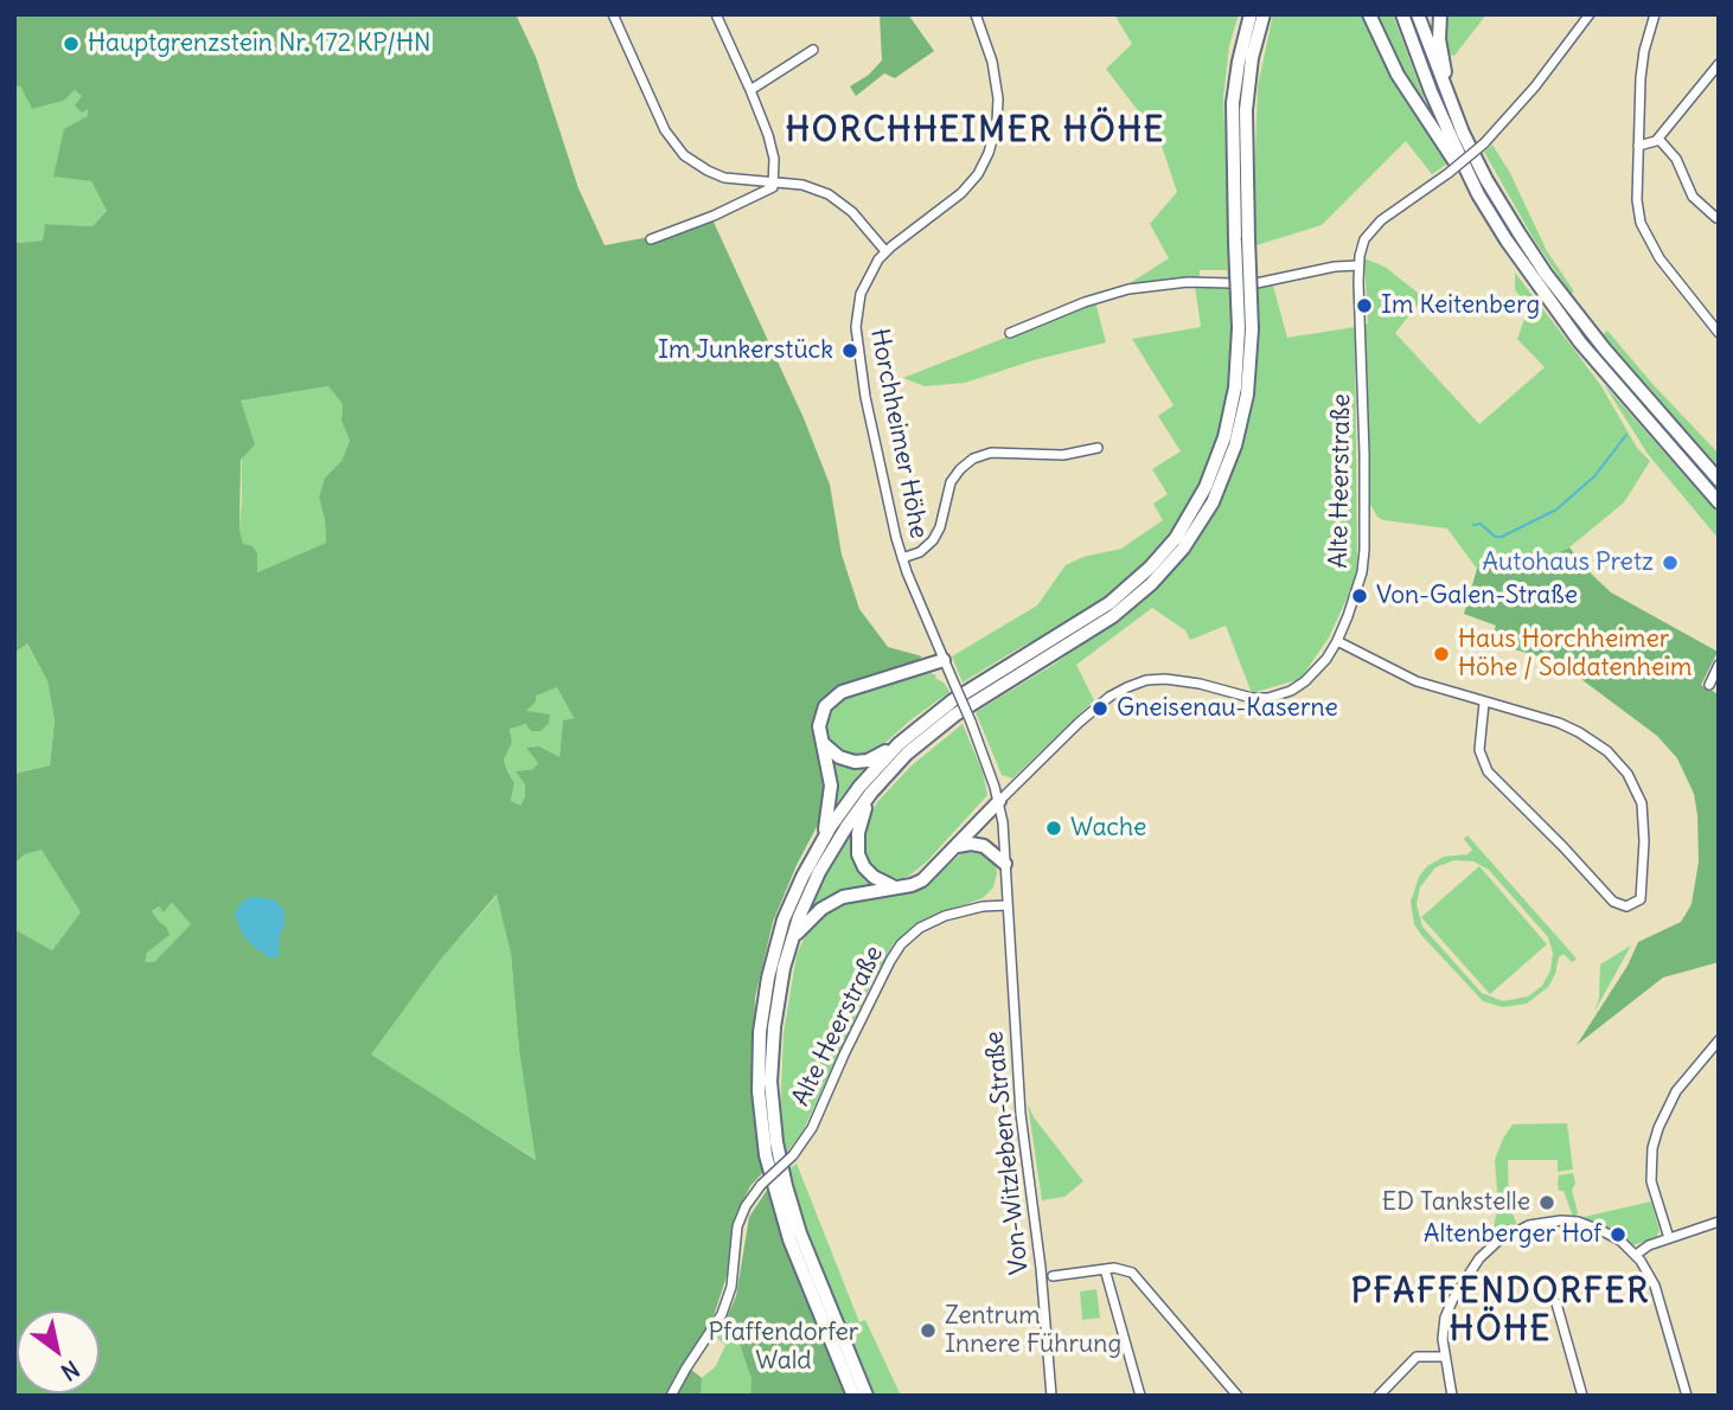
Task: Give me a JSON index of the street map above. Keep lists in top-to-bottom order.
{
  "streets": {
    "street": ["Horchheimer Höhe", "Alte Heerstraße", "Von-Witzleben-Straße"]
  },
  "crossings": [
    ["Horchheimer Höhe", "Alte Heerstraße"],
    ["Alte Heerstraße", "Von-Witzleben-Straße"]
  ],
  "districts": ["HORCHHEIMER HÖHE", "PFAFFENDORFER HÖHE"],
  "parks": ["Pfaffendorfer Wald"],
  "places": [
    "Hauptgrenzstein Nr. 172 KP/HN",
    "Im Keitenberg",
    "Im Junkerstück",
    "Autohaus Pretz",
    "Von-Galen-Straße",
    "Haus Horchheimer Höhe / Soldatenheim",
    "Gneisenau-Kaserne",
    "Wache",
    "ED Tankstelle",
    "Altenberger Hof",
    "Zentrum Innere Führung"
  ],
  "north": "bottom right"
}
